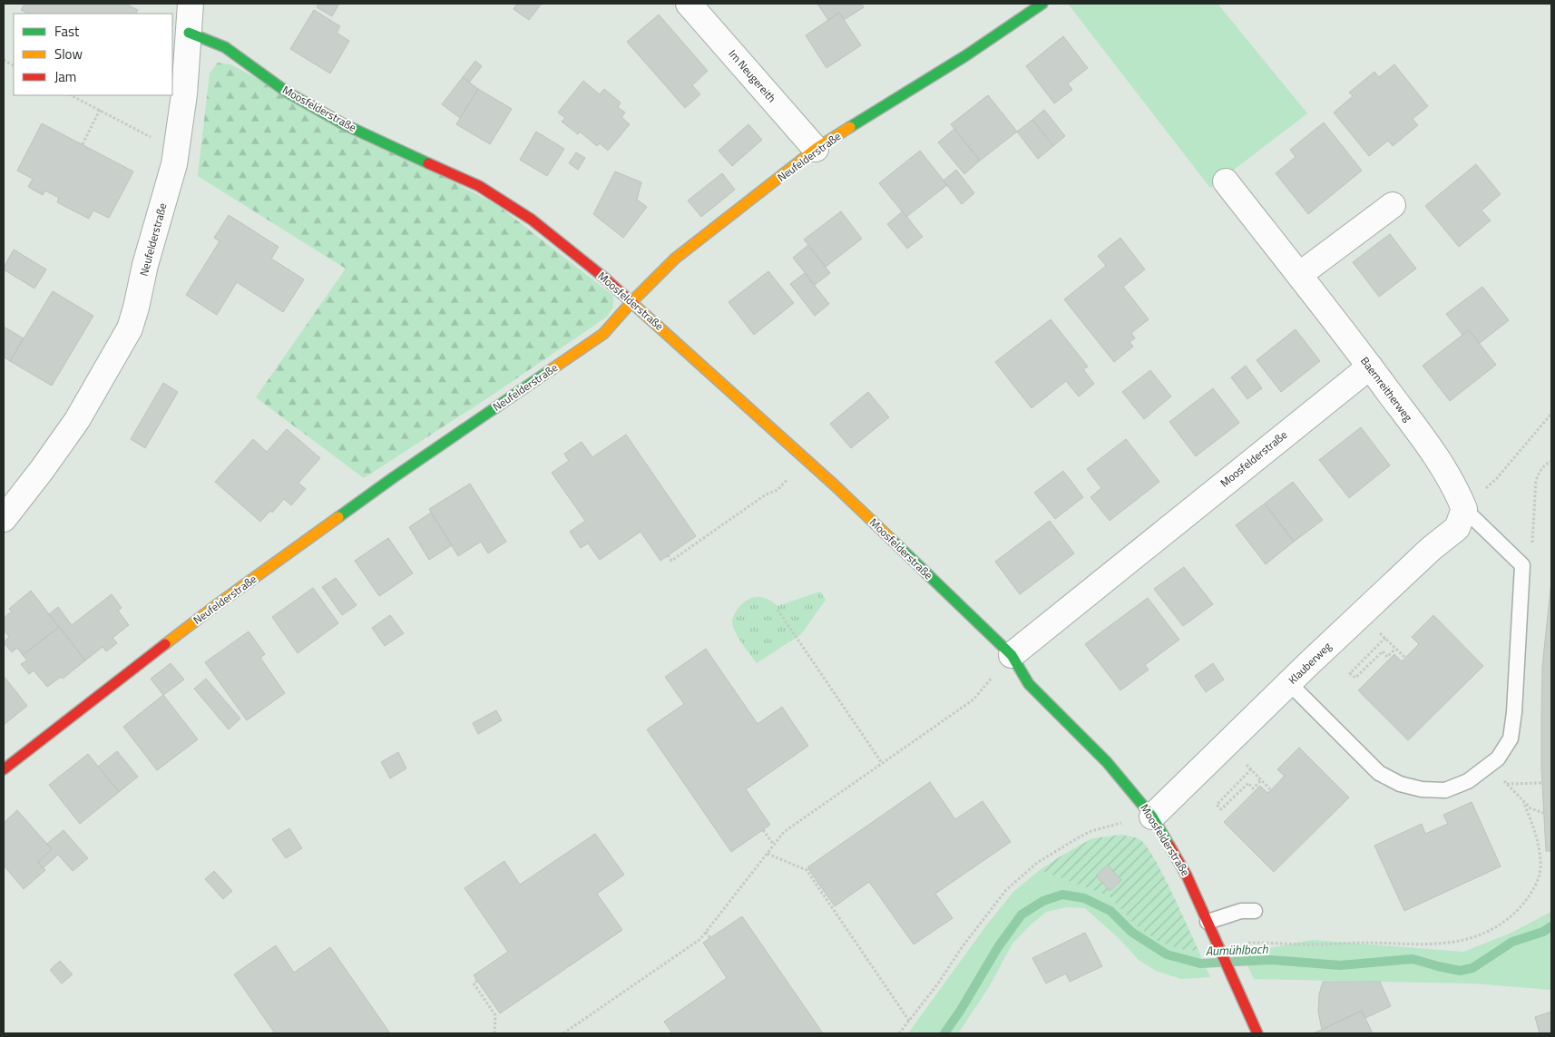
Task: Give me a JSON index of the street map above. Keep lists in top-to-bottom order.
{
  "streets": {
    "street": [
      "Im Neugereith",
      "Moosfelderstraße",
      "Neufelderstraße",
      "Baernreitherweg",
      "Klauberweg"
    ]
  },
  "crossings": [
    ["Im Neugereith", "Neufelderstraße"],
    ["Moosfelderstraße", "Neufelderstraße"],
    ["Moosfelderstraße", "Baernreitherweg"],
    ["Moosfelderstraße", "Klauberweg"],
    ["Baernreitherweg", "Klauberweg"]
  ],
  "water": ["Aumühlbach"],
  "legend": ["Fast", "Slow", "Jam"]
}
